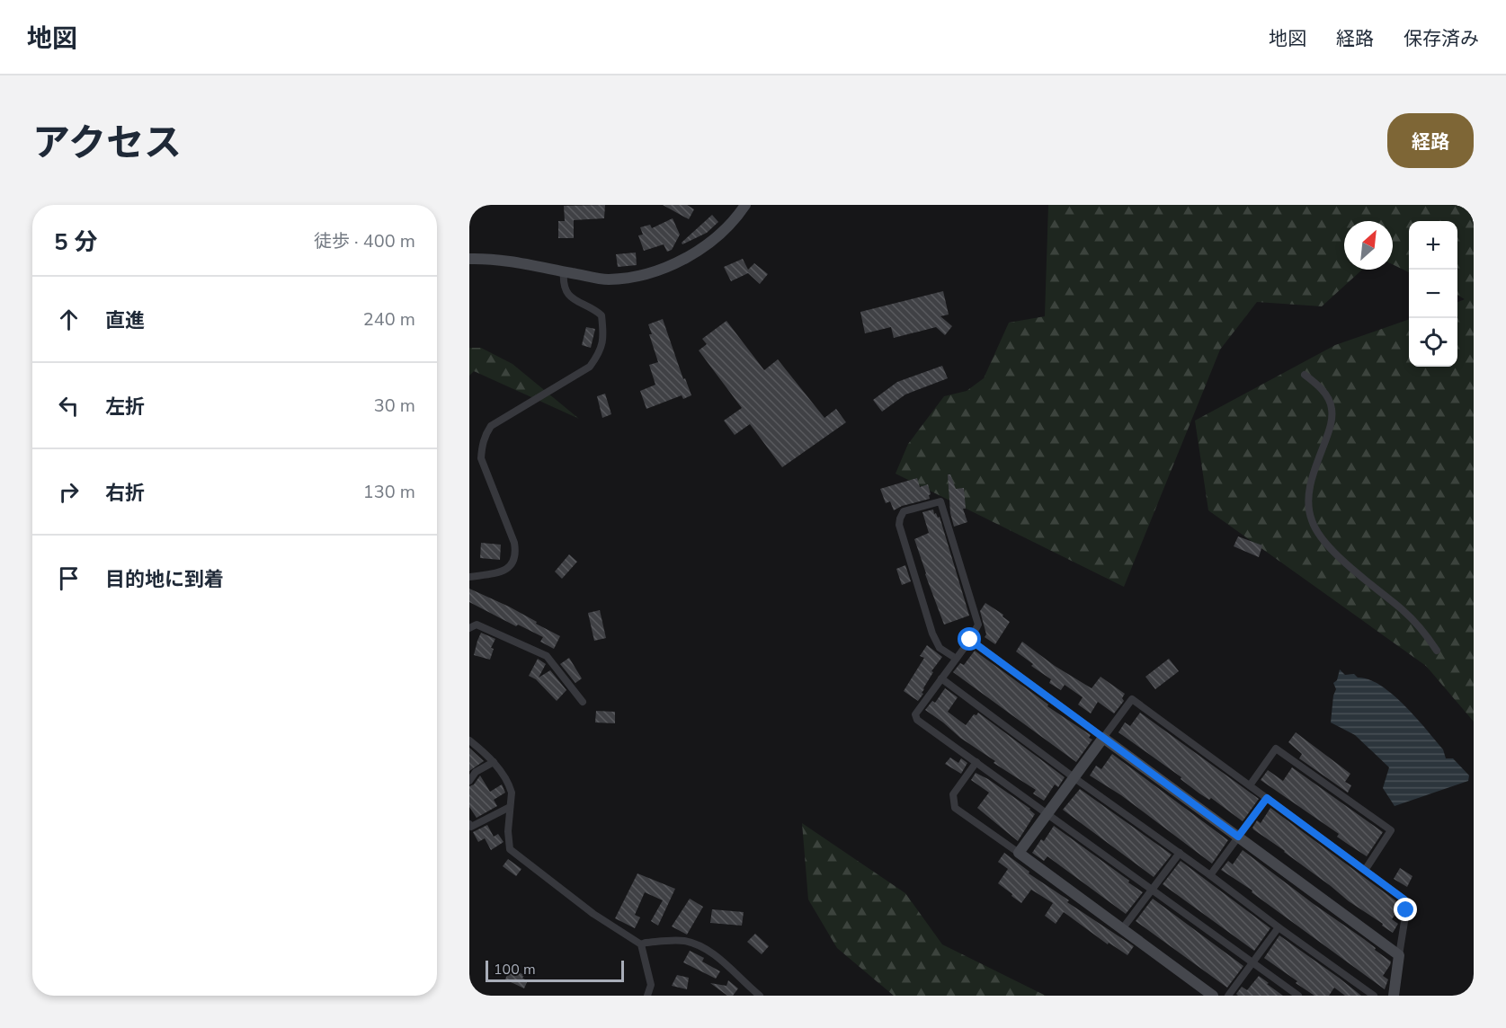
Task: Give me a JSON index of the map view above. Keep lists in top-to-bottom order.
{
  "scale_bar": "100 m",
  "north": "top right",
  "page": {
    "header": "地図",
    "nav": ["地図", "経路", "保存済み"],
    "title": "アクセス",
    "buttons": "経路",
    "heading": ["5 分", "徒歩 · 400 m"],
    "map_buttons": ["+", "−"],
    "list": [
      ["直進", "240 m"],
      ["左折", "30 m"],
      ["右折", "130 m"],
      "目的地に到着"
    ],
    "scale": "100 m"
  }
}
